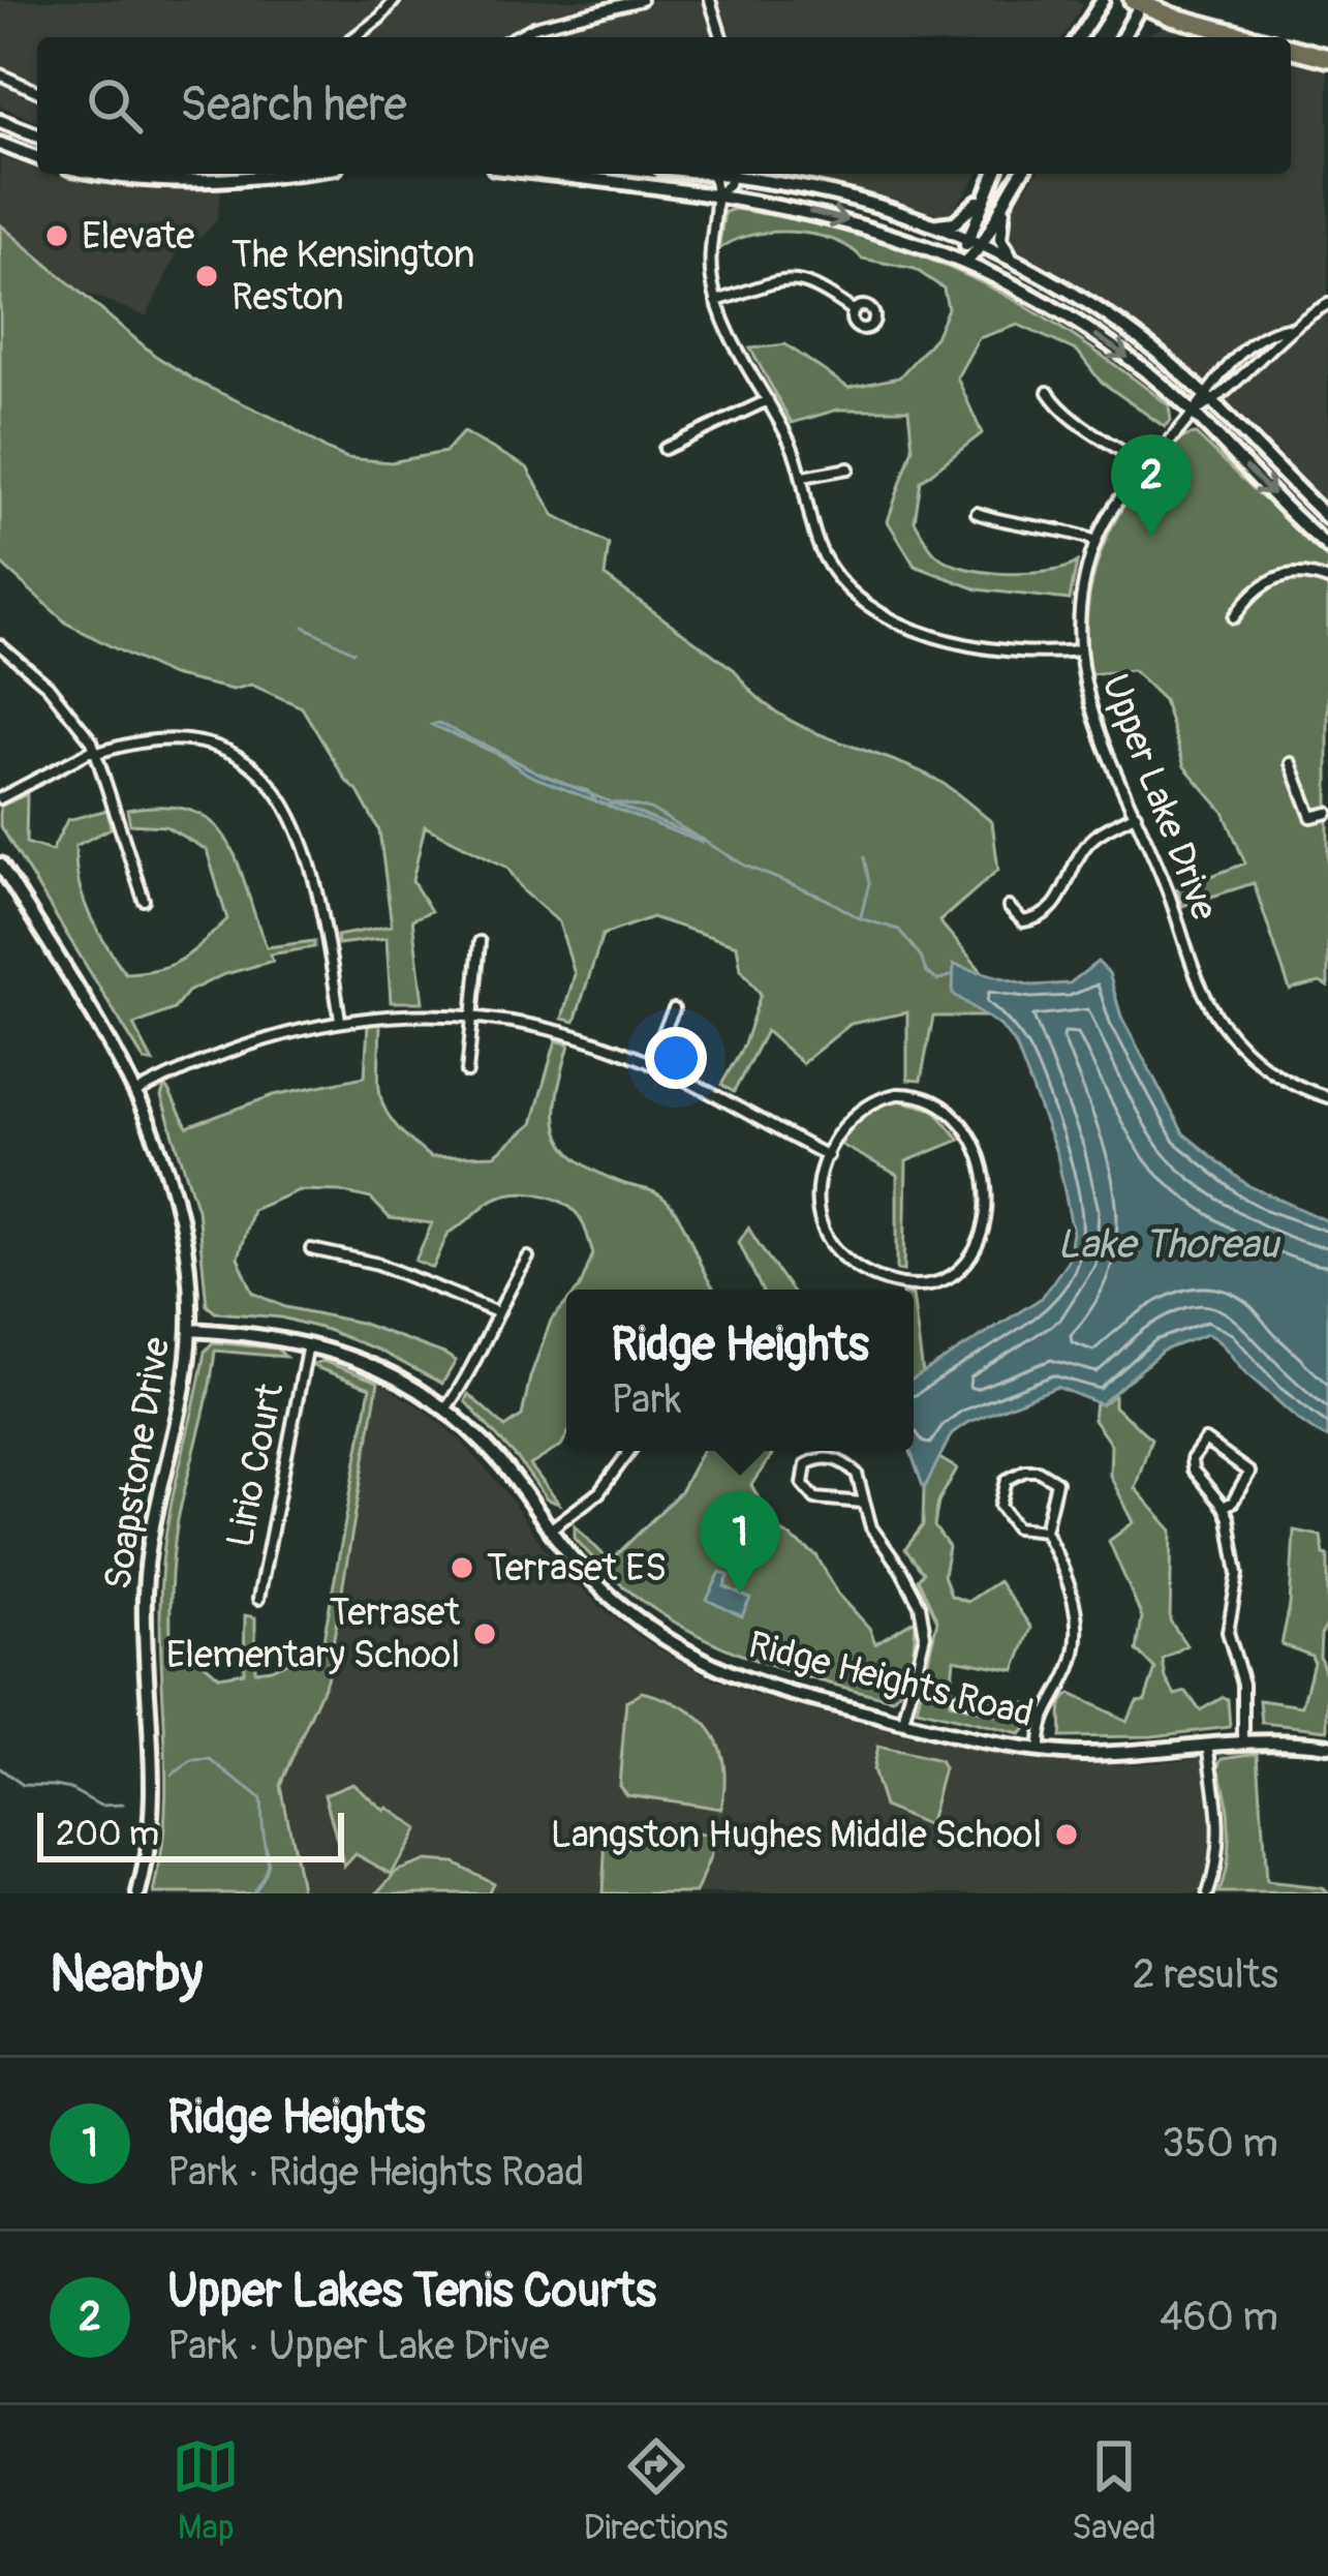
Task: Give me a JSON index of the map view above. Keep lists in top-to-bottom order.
{
  "streets": {
    "main road": ["Soapstone Drive", "Ridge Heights Road"],
    "street": ["Upper Lake Drive", "Lirio Court"]
  },
  "crossings": [
    ["Soapstone Drive", "Ridge Heights Road"],
    ["Lirio Court", "Ridge Heights Road"]
  ],
  "water": ["Lake Thoreau"],
  "places": [
    "Elevate",
    "The Kensington Reston",
    "Terraset ES",
    "Terraset Elementary School",
    "Langston Hughes Middle School"
  ],
  "scale_bar": "200 m",
  "page": {
    "search": "Search here",
    "pins": ["2", "1"],
    "popup": ["Ridge Heights", "Park"],
    "scale": "200 m",
    "heading": ["Nearby", "2 results"],
    "list": [
      {
        "mark": "1",
        "name": "Ridge Heights",
        "note": "Park · Ridge Heights Road",
        "value": "350 m"
      },
      {
        "mark": "2",
        "name": "Upper Lakes Tenis Courts",
        "note": "Park · Upper Lake Drive",
        "value": "460 m"
      }
    ],
    "nav": ["Map", "Directions", "Saved"]
  }
}
